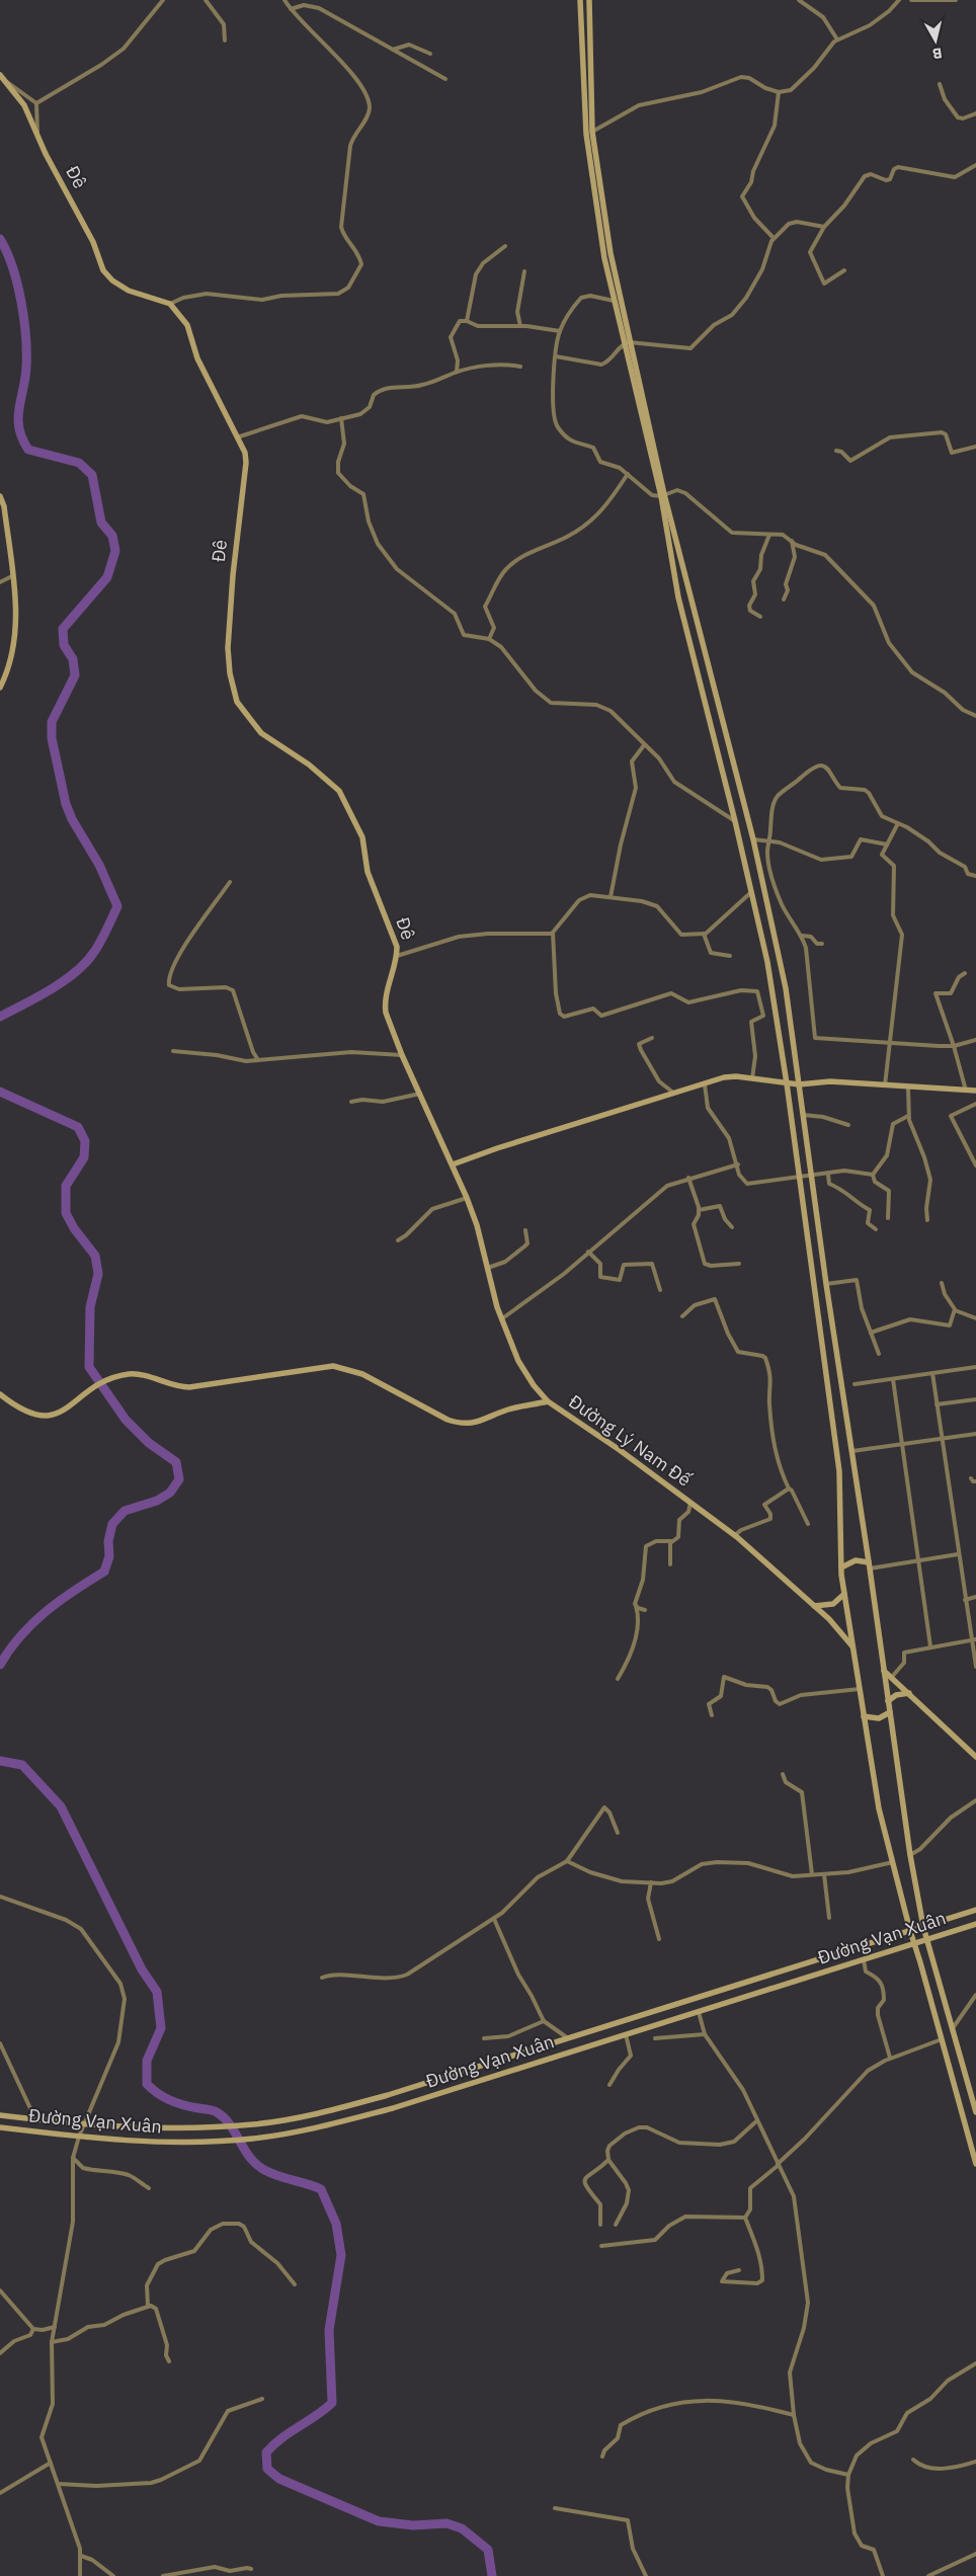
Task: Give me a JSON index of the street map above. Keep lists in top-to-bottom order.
{
  "streets": {
    "street": ["Đê", "Đường Lý Nam Đế", "Đường Vạn Xuân"]
  },
  "crossings": [
    ["Đê", "Đường Lý Nam Đế"]
  ],
  "north": "bottom"
}
